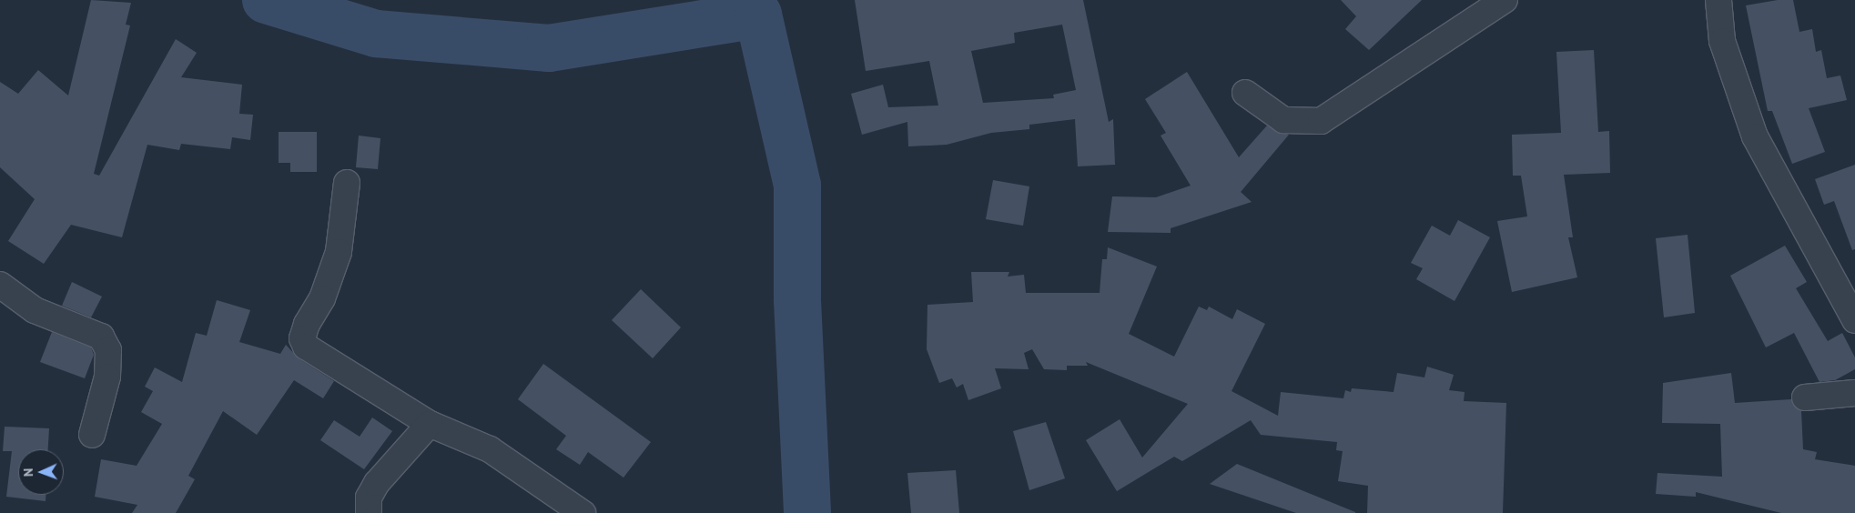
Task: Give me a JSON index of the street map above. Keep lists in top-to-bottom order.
{
  "north": "left"
}
